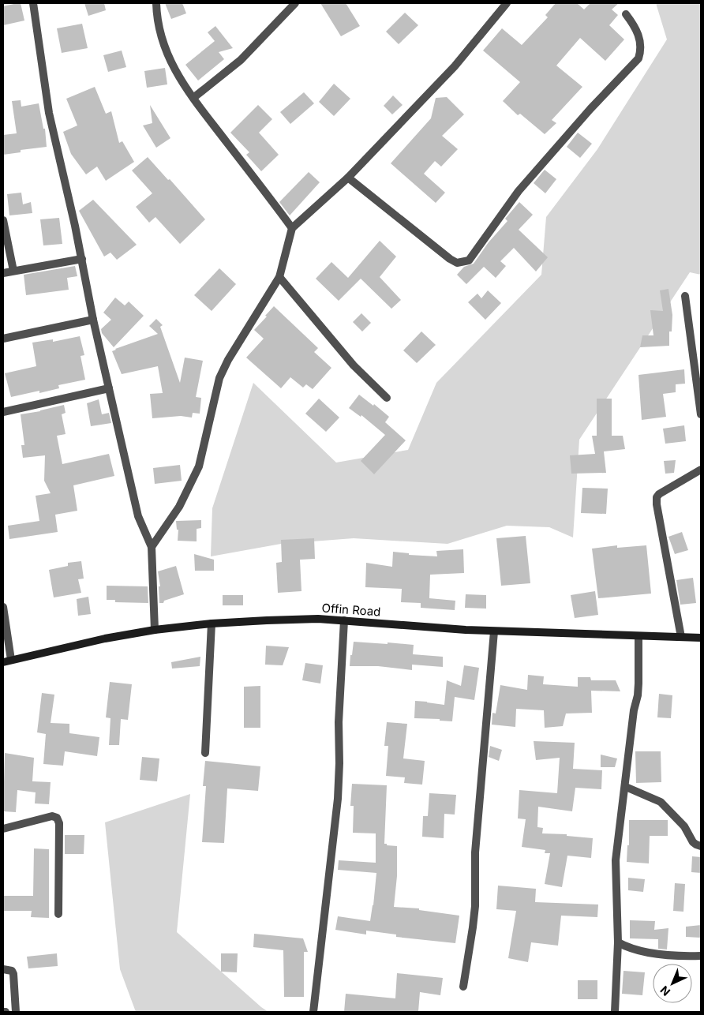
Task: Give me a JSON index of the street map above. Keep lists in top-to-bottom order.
{
  "streets": {
    "street": ["Offin Road"]
  },
  "north": "bottom left"
}
